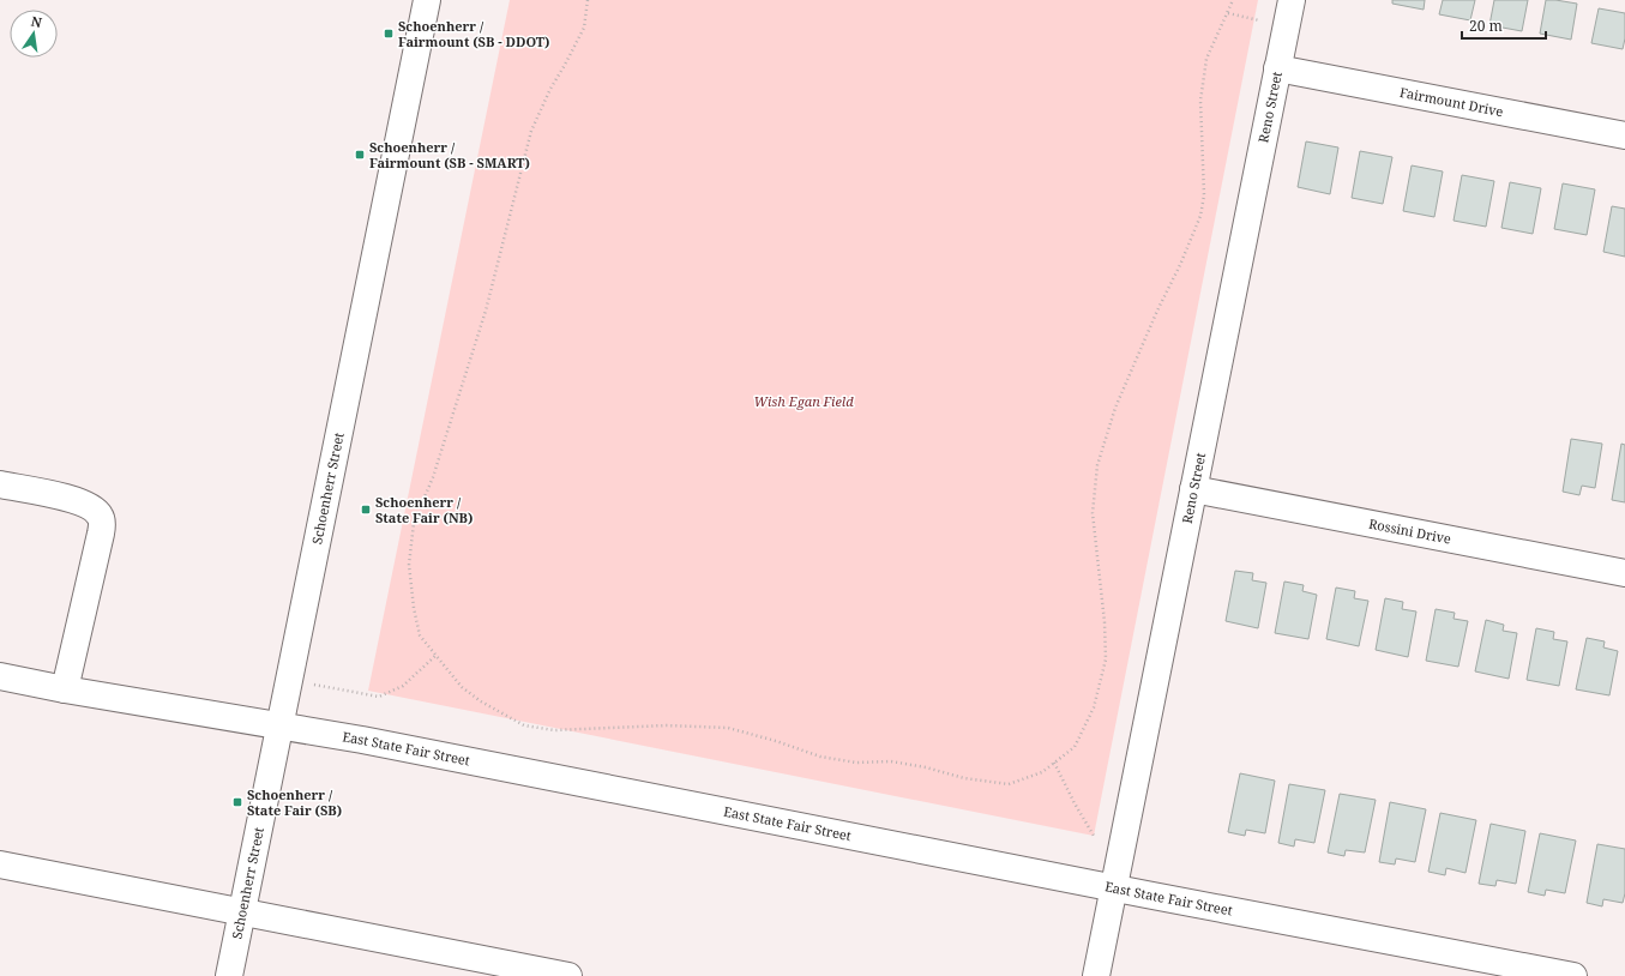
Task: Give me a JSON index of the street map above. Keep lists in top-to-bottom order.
{
  "streets": {
    "street": [
      "Fairmount Drive",
      "Reno Street",
      "Schoenherr Street",
      "Rossini Drive",
      "East State Fair Street"
    ]
  },
  "crossings": [
    ["Fairmount Drive", "Reno Street"],
    ["Reno Street", "Rossini Drive"],
    ["Reno Street", "East State Fair Street"],
    ["Schoenherr Street", "East State Fair Street"]
  ],
  "parks": ["Wish Egan Field"],
  "places": {
    "transit": [
      "Schoenherr / Fairmount (SB - DDOT)",
      "Schoenherr / Fairmount (SB - SMART)",
      "Schoenherr / State Fair (NB)",
      "Schoenherr / State Fair (SB)"
    ]
  },
  "scale_bar": "20 m",
  "north": "top"
}
